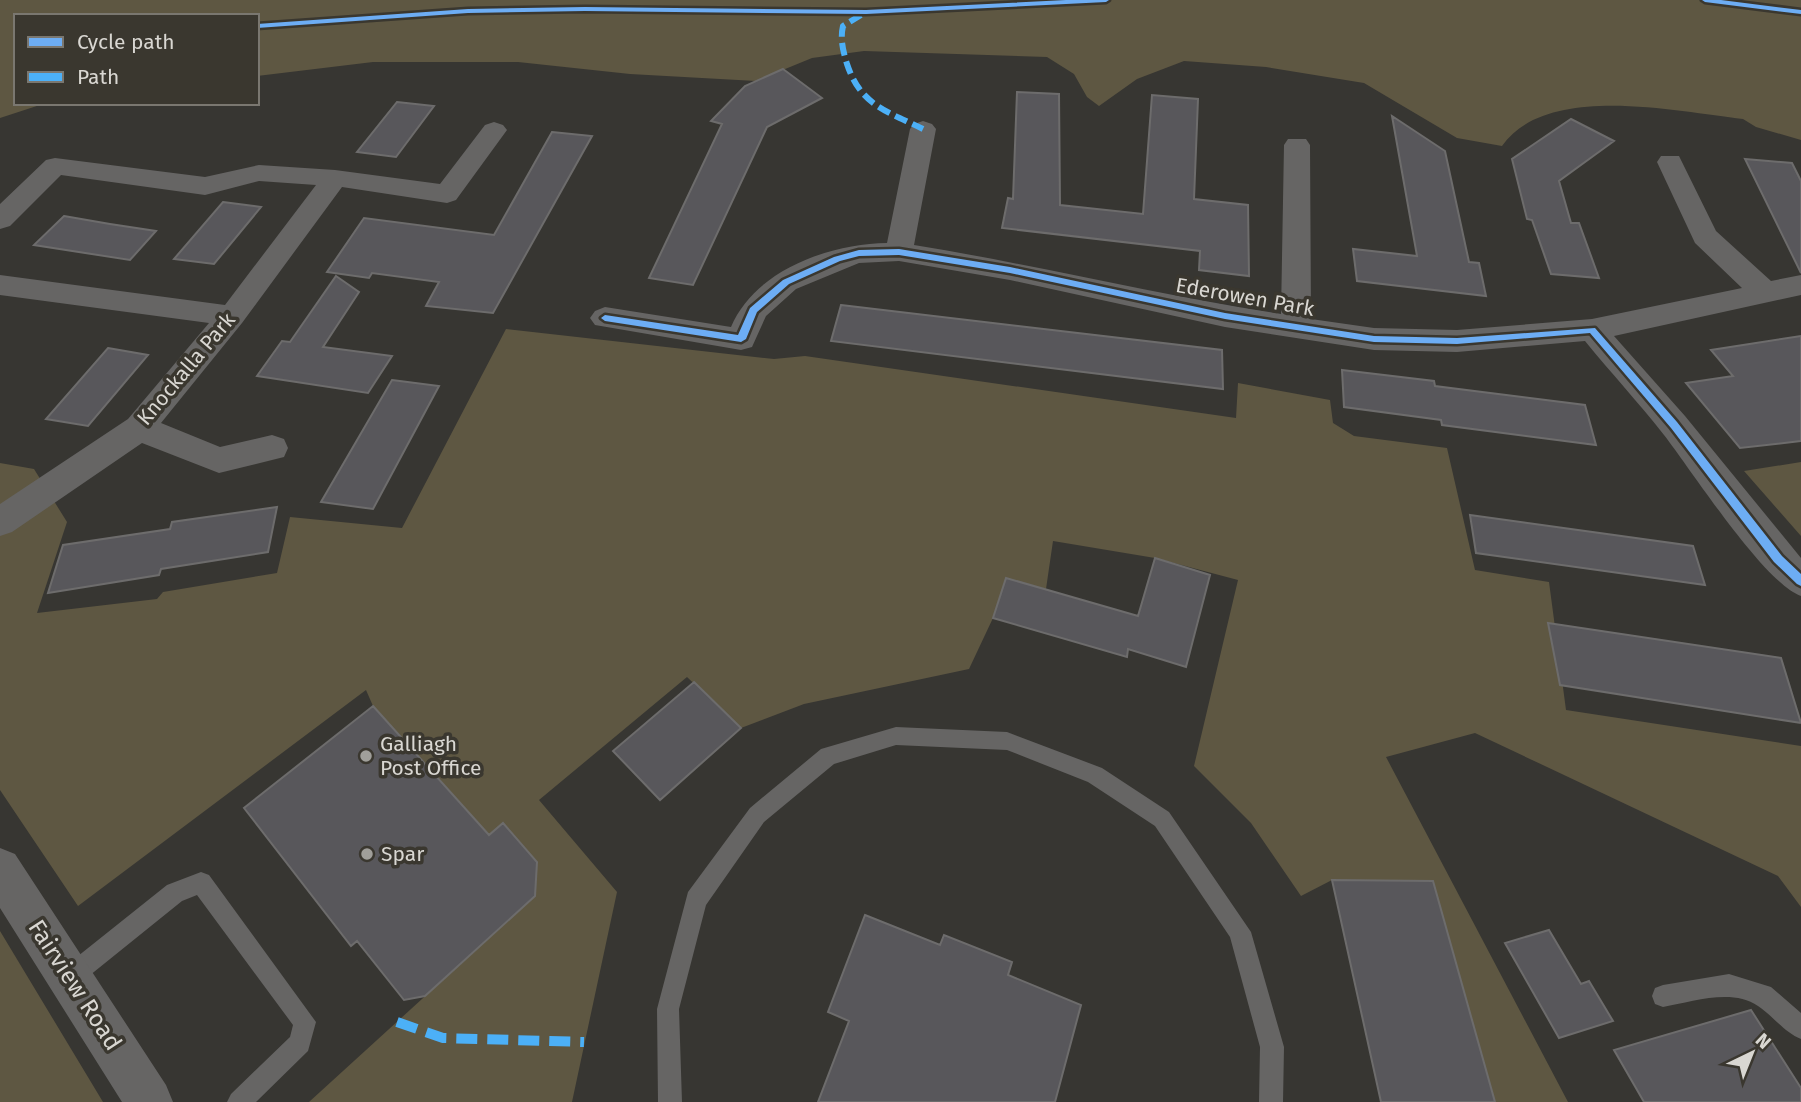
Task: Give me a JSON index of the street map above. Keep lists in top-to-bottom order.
{
  "streets": {
    "street": ["Ederowen Park", "Knockalla Park", "Fairview Road"]
  },
  "places": ["Galliagh Post Office", "Spar"],
  "legend": ["Cycle path", "Path"],
  "north": "top right"
}
